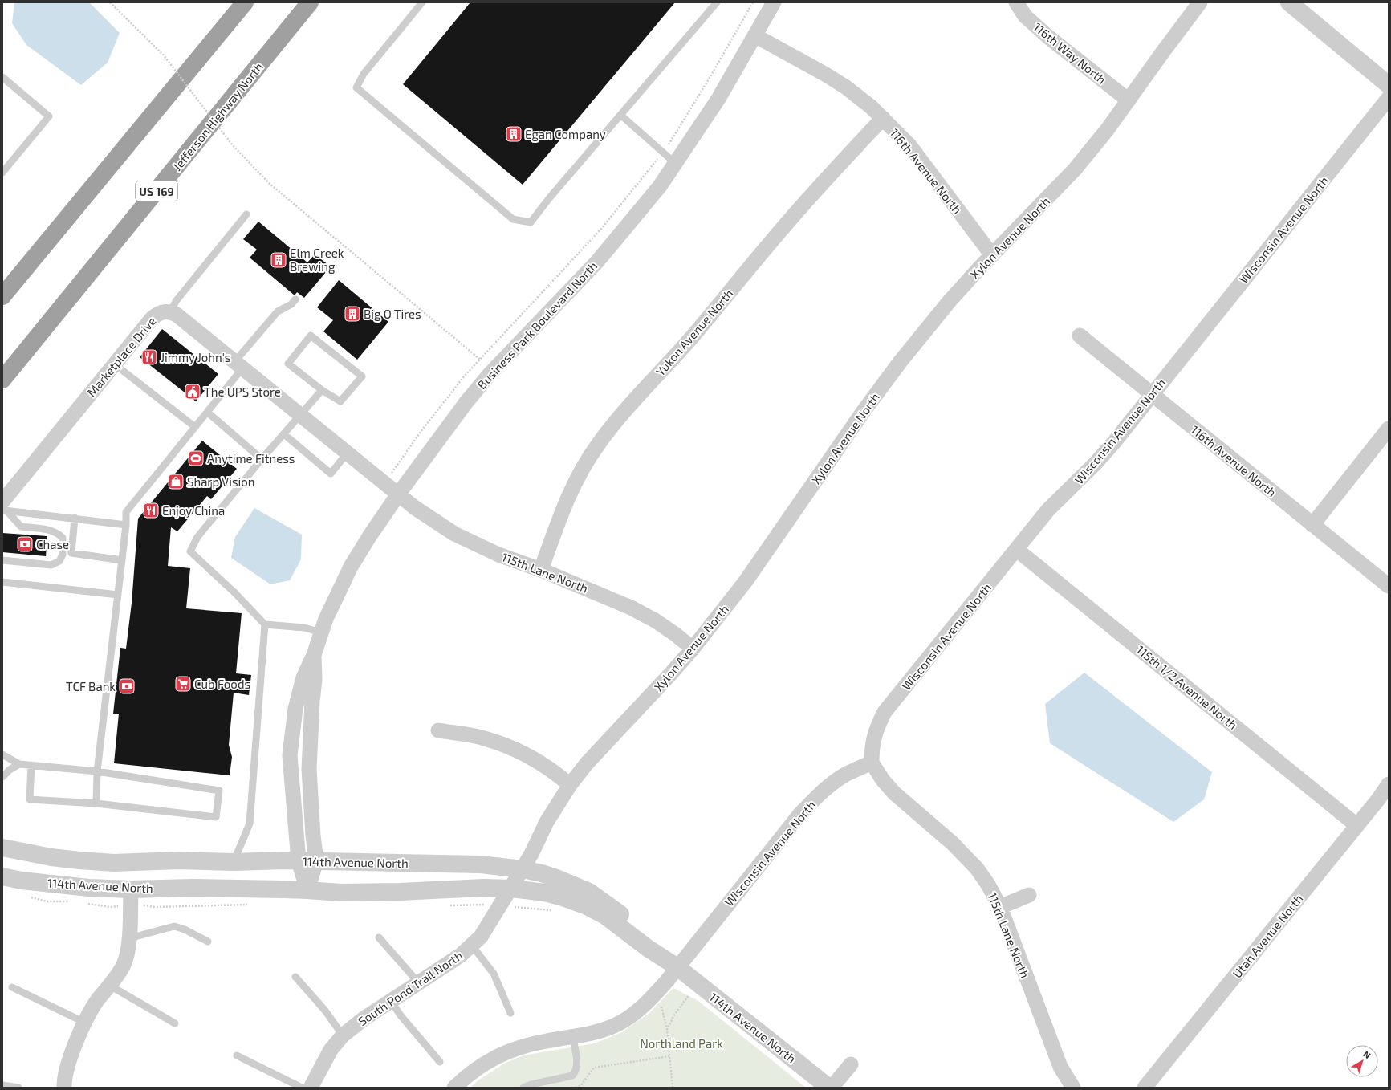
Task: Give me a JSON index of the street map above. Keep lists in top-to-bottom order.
{
  "streets": {
    "highway": ["Jefferson Highway North", "US 169"],
    "street": [
      "116th Way North",
      "116th Avenue North",
      "Wisconsin Avenue North",
      "Xylon Avenue North",
      "Business Park Boulevard North",
      "Yukon Avenue North",
      "Marketplace Drive",
      "115th Lane North",
      "115th 1/2 Avenue North",
      "114th Avenue North",
      "Utah Avenue North",
      "South Pond Trail North"
    ]
  },
  "crossings": [
    ["116th Way North", "Xylon Avenue North"],
    ["116th Avenue North", "Wisconsin Avenue North"],
    ["116th Avenue North", "Xylon Avenue North"],
    ["116th Avenue North", "Business Park Boulevard North"],
    ["116th Avenue North", "Yukon Avenue North"],
    ["Wisconsin Avenue North", "115th Lane North"],
    ["Wisconsin Avenue North", "115th 1/2 Avenue North"],
    ["Wisconsin Avenue North", "114th Avenue North"],
    ["Xylon Avenue North", "115th Lane North"],
    ["Xylon Avenue North", "114th Avenue North"],
    ["Xylon Avenue North", "South Pond Trail North"],
    ["Business Park Boulevard North", "Marketplace Drive"],
    ["Business Park Boulevard North", "115th Lane North"],
    ["Business Park Boulevard North", "114th Avenue North"],
    ["Yukon Avenue North", "115th Lane North"],
    ["Marketplace Drive", "115th Lane North"],
    ["115th 1/2 Avenue North", "Utah Avenue North"],
    ["114th Avenue North", "South Pond Trail North"]
  ],
  "parks": ["Northland Park"],
  "places": {
    "building": ["Egan Company", "Elm Creek Brewing", "Big O Tires"],
    "restaurant": ["Jimmy John's", "Enjoy China"],
    "public building": ["The UPS Store"],
    "sports": ["Anytime Fitness"],
    "shop": ["Sharp Vision"],
    "bank": ["Chase", "TCF Bank"],
    "supermarket": ["Cub Foods"]
  },
  "north": "top right"
}
